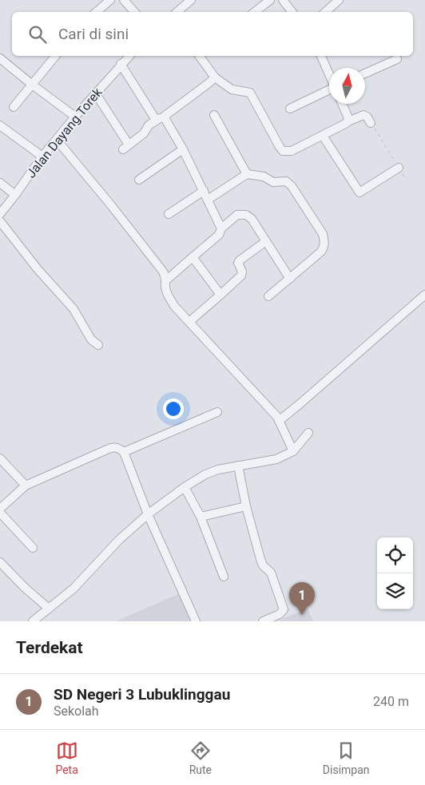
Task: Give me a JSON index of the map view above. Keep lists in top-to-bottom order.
{
  "streets": {
    "street": ["Jalan Dayang Torek"]
  },
  "north": "top",
  "page": {
    "search": "Cari di sini",
    "pins": "1",
    "heading": "Terdekat",
    "list": [
      {
        "mark": "1",
        "name": "SD Negeri 3 Lubuklinggau",
        "note": "Sekolah",
        "value": "240 m"
      }
    ],
    "nav": ["Peta", "Rute", "Disimpan"]
  }
}
